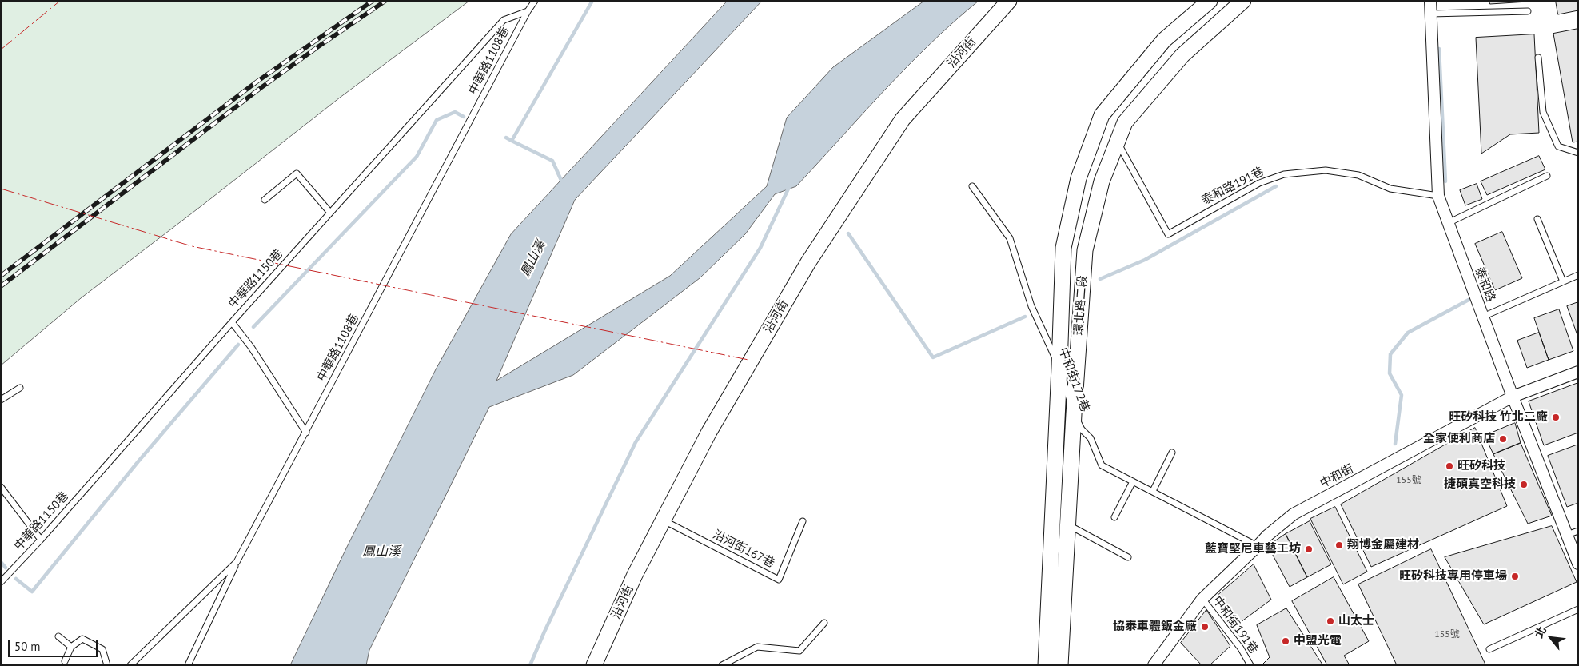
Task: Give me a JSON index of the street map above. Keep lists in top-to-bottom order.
{
  "streets": {
    "street": [
      "沿河街",
      "泰和路",
      "環北路二段",
      "中和街"
    ],
    "lane": [
      "中華路1108巷",
      "泰和路191巷",
      "中華路1150巷",
      "中和街172巷",
      "沿河街167巷",
      "中和街191巷"
    ]
  },
  "crossings": [
    ["沿河街", "沿河街167巷"],
    ["中華路1108巷", "中華路1150巷"],
    ["泰和路191巷", "泰和路"],
    ["泰和路191巷", "環北路二段"],
    ["泰和路", "中和街"],
    ["環北路二段", "中和街172巷"],
    ["中和街172巷", "中和街"],
    ["中和街", "中和街191巷"]
  ],
  "water": ["鳳山溪"],
  "places": [
    "旺矽科技 竹北二廠",
    "全家便利商店",
    "旺矽科技",
    "捷碩真空科技",
    "翔博金屬建材",
    "藍寶堅尼車藝工坊",
    "旺矽科技專用停車場",
    "山太士",
    "協泰車體鈑金廠",
    "中盟光電"
  ],
  "house_numbers": ["155號", "155號"],
  "scale_bar": "50 m",
  "north": "top left"
}
